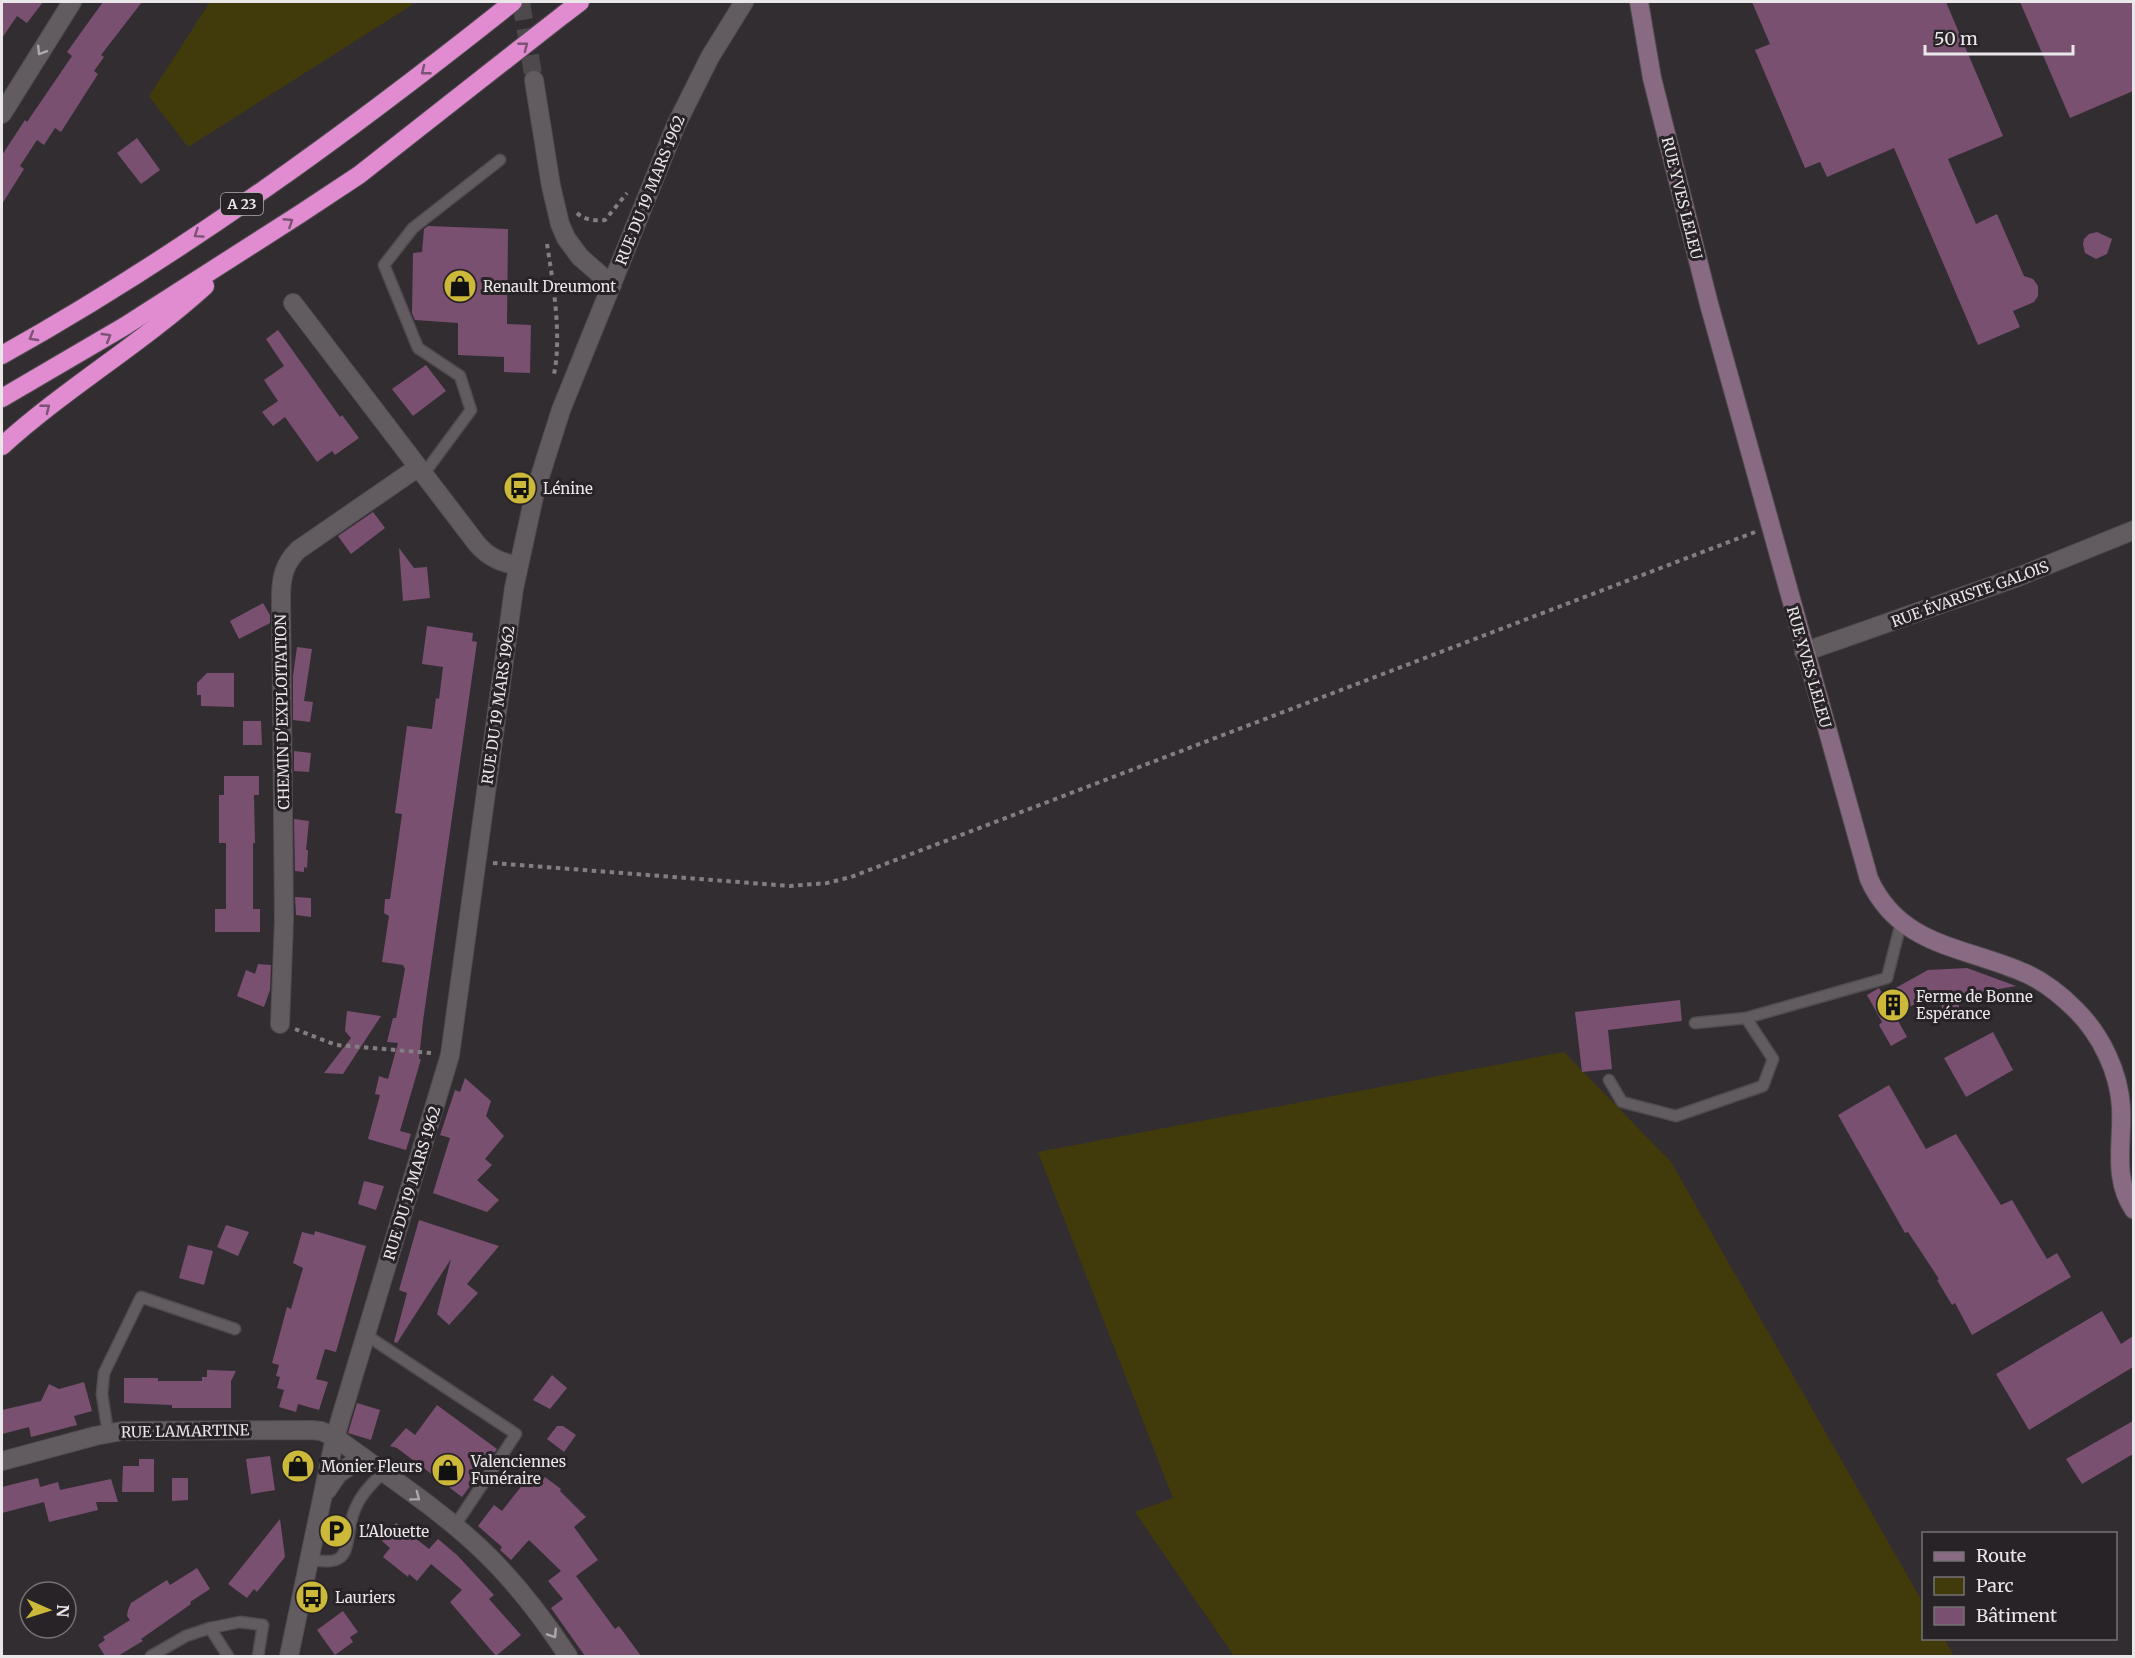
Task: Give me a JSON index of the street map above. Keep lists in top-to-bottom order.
{
  "streets": {
    "highway": ["A 23"],
    "street": [
      "RUE DU 19 MARS 1962",
      "RUE YVES LELEU",
      "RUE ÉVARISTE GALOIS",
      "CHEMIN D'EXPLOITATION",
      "RUE LAMARTINE"
    ]
  },
  "crossings": [
    ["RUE DU 19 MARS 1962", "RUE LAMARTINE"],
    ["RUE YVES LELEU", "RUE ÉVARISTE GALOIS"]
  ],
  "places": {
    "shop": ["Renault Dreumont", "Monier Fleurs", "Valenciennes Funéraire"],
    "bus stop": ["Lénine", "Lauriers"],
    "building": ["Ferme de Bonne Espérance"],
    "parking": ["L'Alouette"]
  },
  "legend": ["Route", "Parc", "Bâtiment"],
  "scale_bar": "50 m",
  "north": "right"
}
